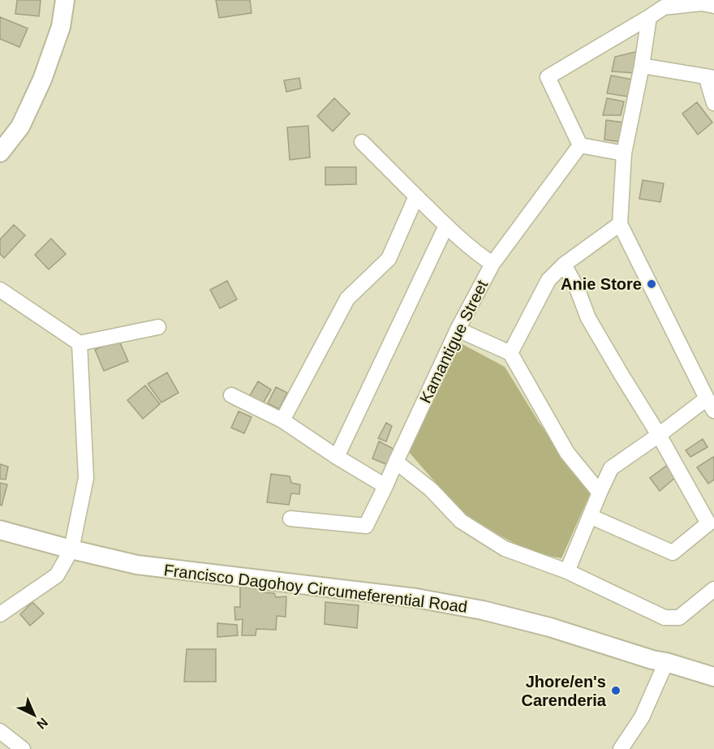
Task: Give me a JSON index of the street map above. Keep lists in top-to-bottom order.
{
  "streets": {
    "main road": ["Francisco Dagohoy Circumeferential Road"],
    "street": ["Kamantigue Street"]
  },
  "places": ["Anie Store", "Jhore/en's Carenderia"],
  "north": "bottom right"
}
